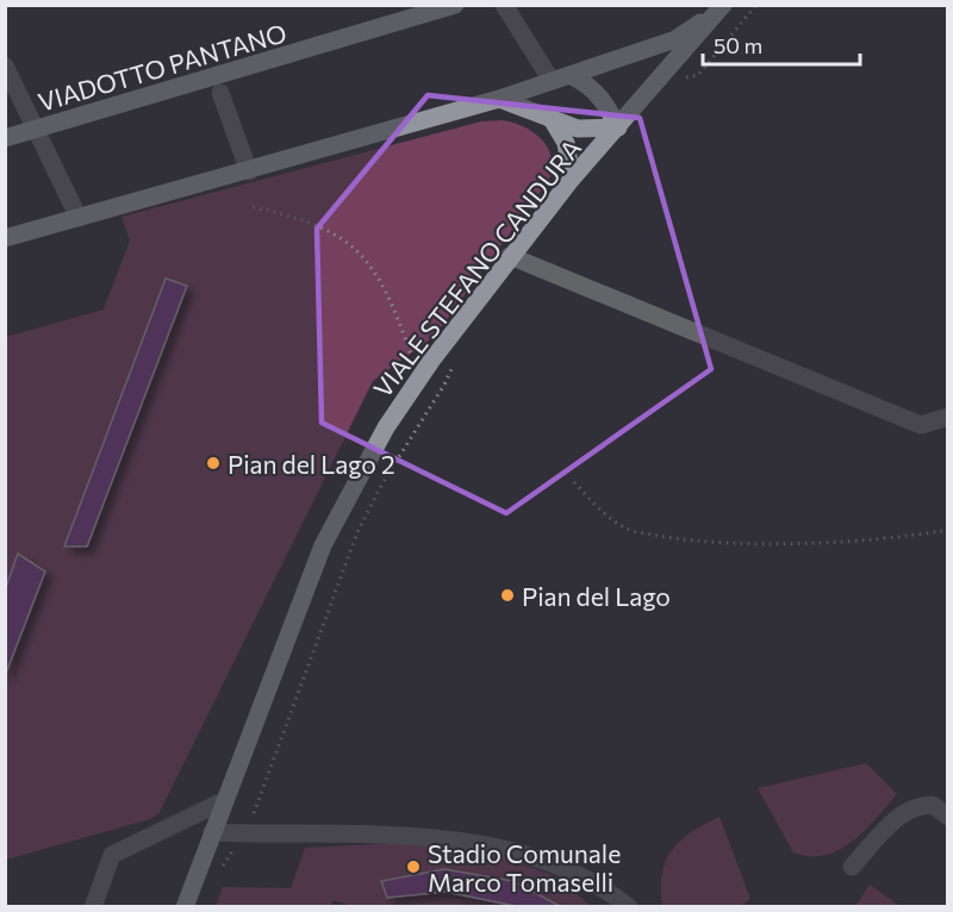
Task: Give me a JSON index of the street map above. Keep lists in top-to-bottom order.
{
  "streets": {
    "main road": ["VIADOTTO PANTANO", "VIALE STEFANO CANDURA"]
  },
  "places": ["Pian del Lago 2", "Pian del Lago", "Stadio Comunale Marco Tomaselli"],
  "scale_bar": "50 m"
}
